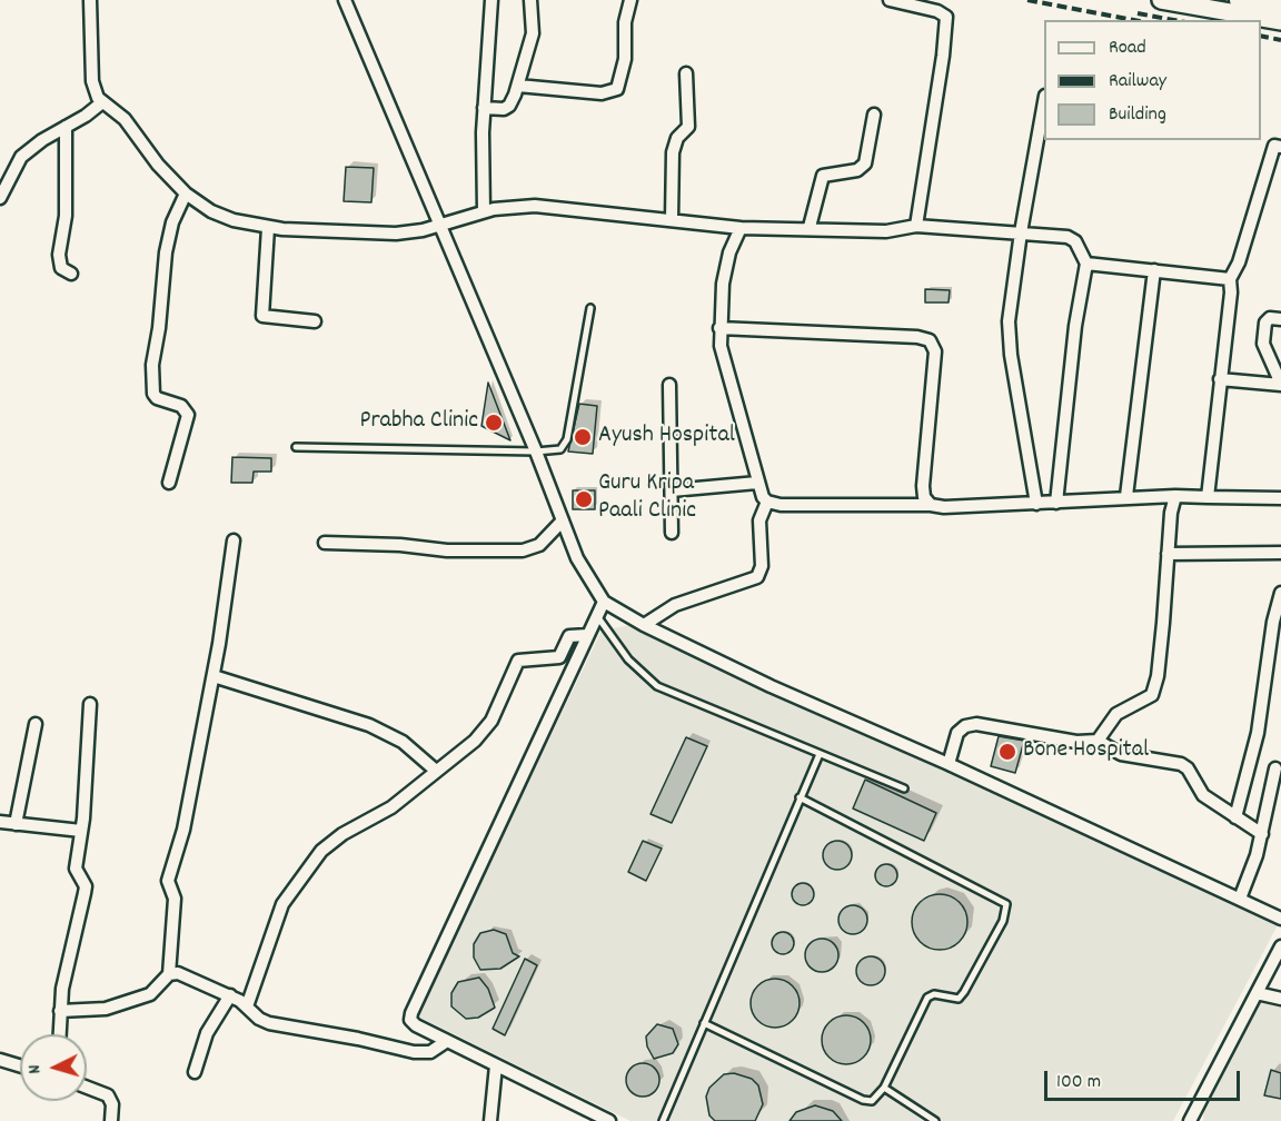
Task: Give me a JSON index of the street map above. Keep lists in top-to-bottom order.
{
  "places": [
    "Prabha Clinic",
    "Ayush Hospital",
    "Guru Kripa Paali Clinic",
    "Bone Hospital"
  ],
  "legend": ["Road", "Railway", "Building"],
  "scale_bar": "100 m",
  "north": "left"
}
